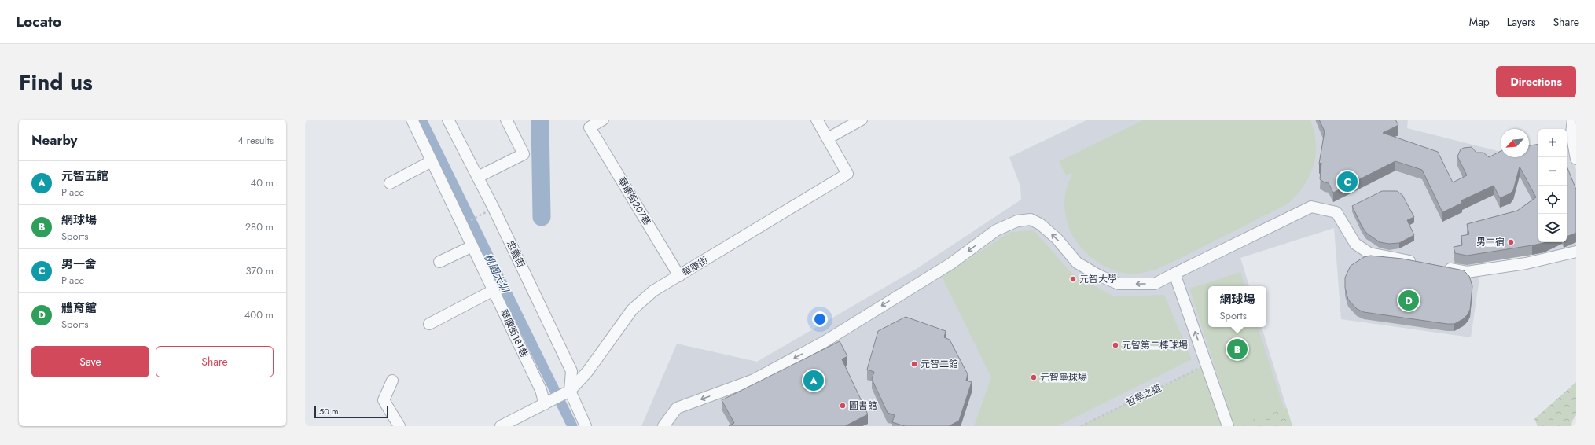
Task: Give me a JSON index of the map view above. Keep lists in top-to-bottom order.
{
  "streets": {
    "street": [
      "華康街207巷",
      "忠義街",
      "華康街",
      "華康街181巷"
    ],
    "path": ["哲學之道"]
  },
  "crossings": [
    ["華康街207巷", "華康街"],
    ["忠義街", "華康街"]
  ],
  "water": ["桃園大圳"],
  "places": [
    "男二宿",
    "元智大學",
    "元智第二棒球場",
    "元智二館",
    "元智壘球場",
    "圖書館"
  ],
  "scale_bar": "50 m",
  "north": "bottom left",
  "page": {
    "header": "Locato",
    "nav": ["Map", "Layers", "Share"],
    "title": "Find us",
    "buttons": [
      "Directions",
      ["Save", "Share"]
    ],
    "heading": ["Nearby", "4 results"],
    "map_buttons": ["+", "−"],
    "list": [
      {
        "mark": "A",
        "name": "元智五館",
        "note": "Place",
        "value": "40 m"
      },
      {
        "mark": "B",
        "name": "網球場",
        "note": "Sports",
        "value": "280 m"
      },
      {
        "mark": "C",
        "name": "男一舍",
        "note": "Place",
        "value": "370 m"
      },
      {
        "mark": "D",
        "name": "體育館",
        "note": "Sports",
        "value": "400 m"
      }
    ],
    "pins": [
      "C",
      "D",
      "B",
      "A"
    ],
    "popup": ["網球場", "Sports"],
    "scale": "50 m"
  }
}
